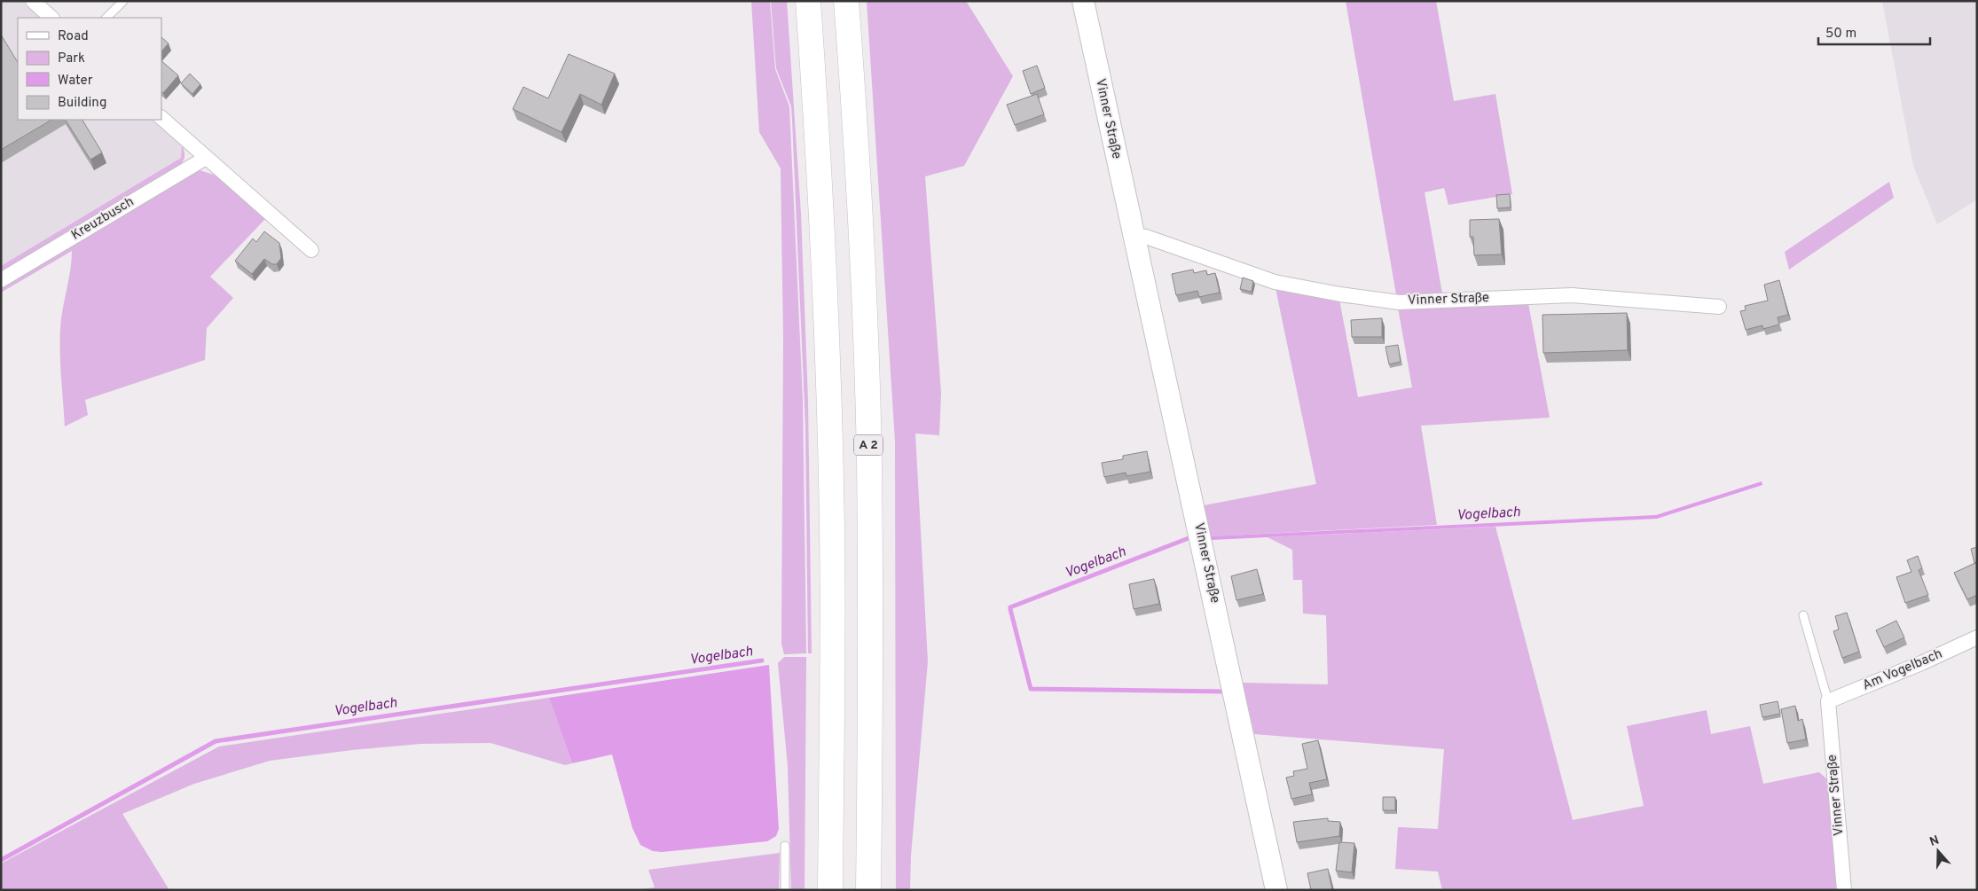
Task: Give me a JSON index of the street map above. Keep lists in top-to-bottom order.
{
  "streets": {
    "highway": ["A 2"],
    "street": ["Vinner Straße", "Kreuzbusch", "Am Vogelbach"]
  },
  "crossings": [
    ["Vinner Straße", "Am Vogelbach"]
  ],
  "water": ["Vogelbach"],
  "legend": [
    "Road",
    "Park",
    "Water",
    "Building"
  ],
  "scale_bar": "50 m",
  "north": "top"
}
